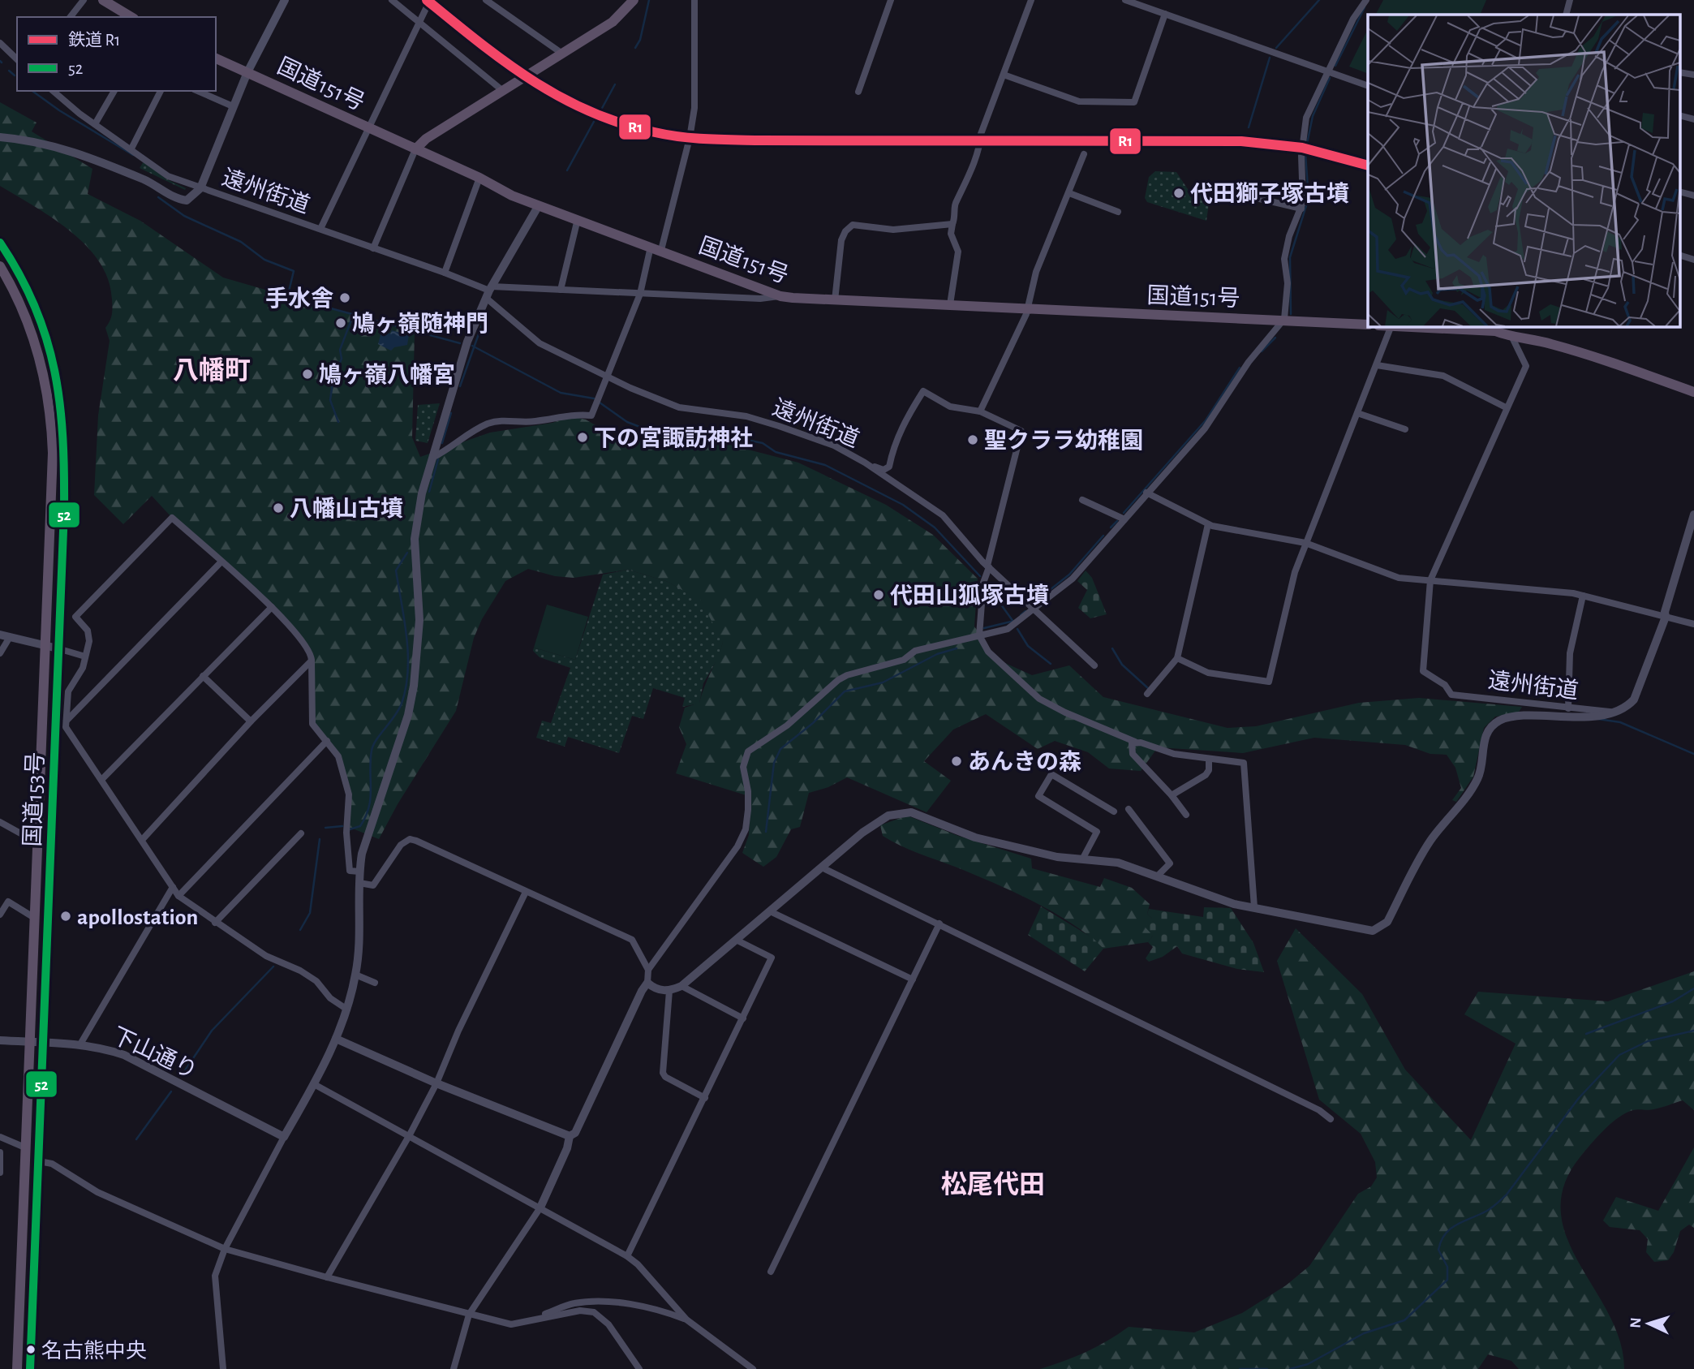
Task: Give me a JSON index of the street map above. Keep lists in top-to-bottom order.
{
  "streets": {
    "highway": ["国道151号", "国道153号"],
    "street": ["遠州街道", "下山通り"]
  },
  "crossings": [
    ["国道151号", "遠州街道"],
    ["国道153号", "下山通り"]
  ],
  "districts": ["八幡町", "松尾代田"],
  "places": [
    "代田獅子塚古墳",
    "手水舎",
    "鳩ヶ嶺随神門",
    "鳩ヶ嶺八幡宮",
    "下の宮諏訪神社",
    "聖クララ幼稚園",
    "八幡山古墳",
    "代田山狐塚古墳",
    "あんきの森",
    "apollostation",
    "名古熊中央"
  ],
  "lines": ["rail line R1", "transit line 52"],
  "legend": ["鉄道 R1", "52"],
  "north": "left"
}
